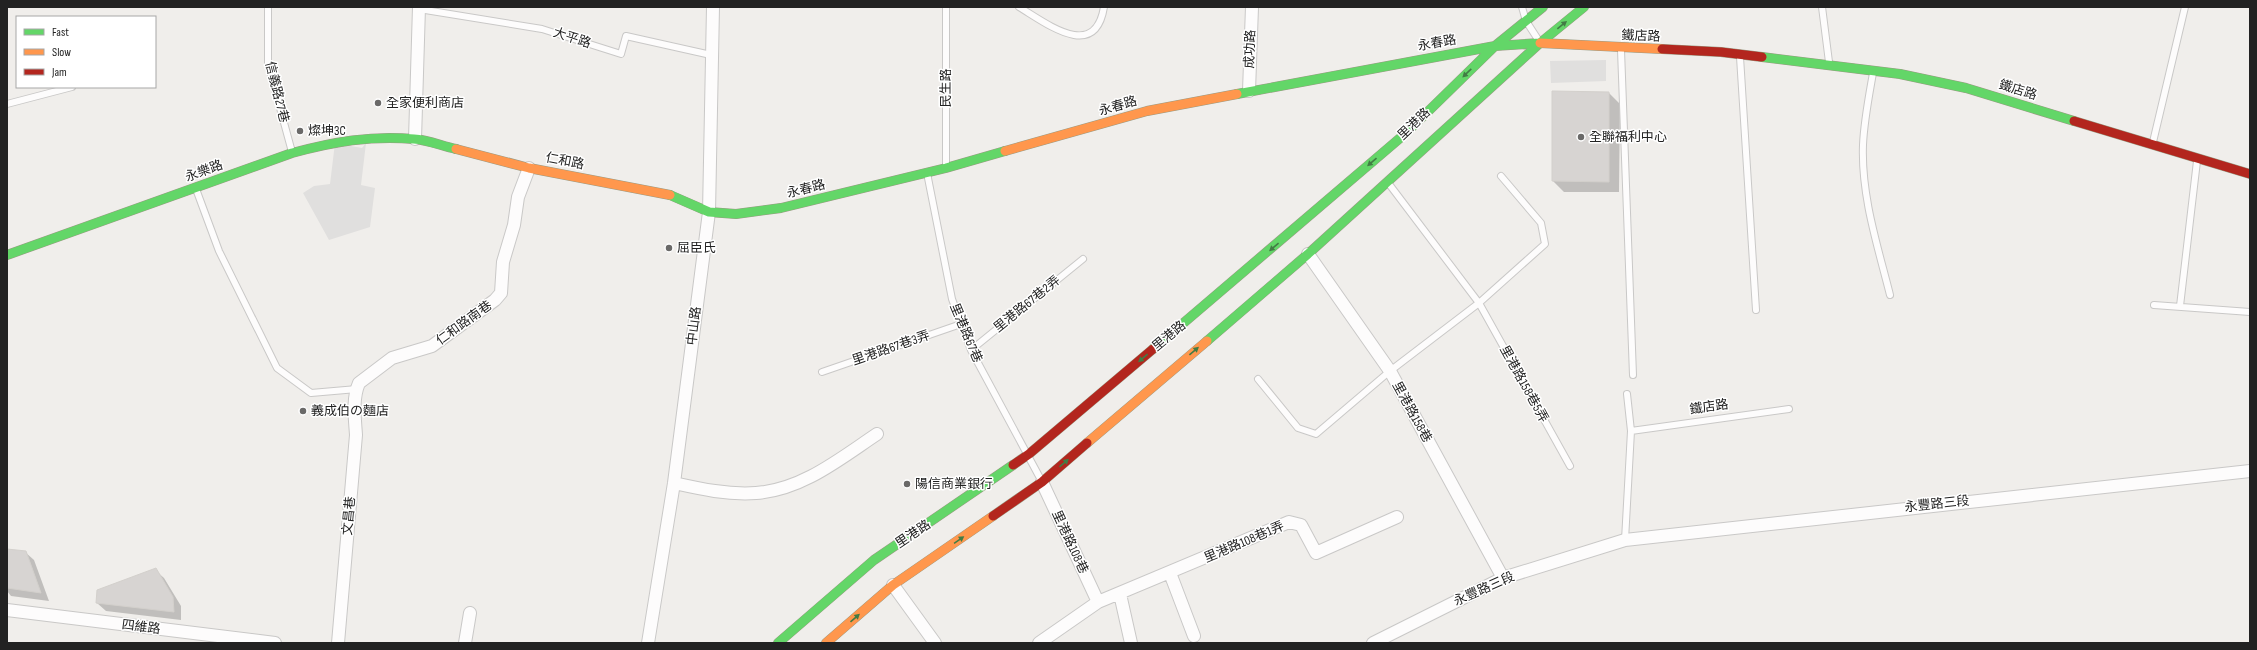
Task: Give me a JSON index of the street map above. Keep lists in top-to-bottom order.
{
  "streets": {
    "main road": [
      "鐵店路",
      "永春路",
      "里港路",
      "仁和路",
      "永樂路"
    ],
    "street": [
      "大平路",
      "成功路",
      "仁和路南巷",
      "中山路",
      "里港路158巷",
      "永豐路三段",
      "文昌巷",
      "里港路108巷",
      "里港路108巷1弄",
      "四維路"
    ],
    "lane": [
      "民生路",
      "信義路27巷",
      "里港路67巷2弄",
      "里港路67巷",
      "里港路67巷3弄",
      "里港路158巷5弄"
    ]
  },
  "crossings": [
    ["鐵店路", "永春路"],
    ["鐵店路", "里港路"],
    ["大平路", "仁和路"],
    ["大平路", "永樂路"],
    ["大平路", "中山路"],
    ["永春路", "成功路"],
    ["永春路", "民生路"],
    ["永春路", "里港路"],
    ["永春路", "仁和路"],
    ["永春路", "中山路"],
    ["永春路", "里港路67巷"],
    ["信義路27巷", "永樂路"],
    ["里港路", "里港路67巷"],
    ["里港路", "里港路158巷5弄"],
    ["里港路", "里港路158巷"],
    ["里港路", "里港路108巷"],
    ["仁和路", "永樂路"],
    ["仁和路", "仁和路南巷"],
    ["仁和路", "中山路"],
    ["里港路67巷2弄", "里港路67巷"],
    ["仁和路南巷", "文昌巷"],
    ["里港路67巷", "里港路67巷3弄"],
    ["里港路67巷", "里港路108巷"],
    ["里港路158巷", "永豐路三段"],
    ["里港路108巷", "里港路108巷1弄"]
  ],
  "places": [
    "全家便利商店",
    "燦坤3C",
    "全聯福利中心",
    "屈臣氏",
    "義成伯の麵店",
    "陽信商業銀行"
  ],
  "legend": ["Fast", "Slow", "Jam"]
}
